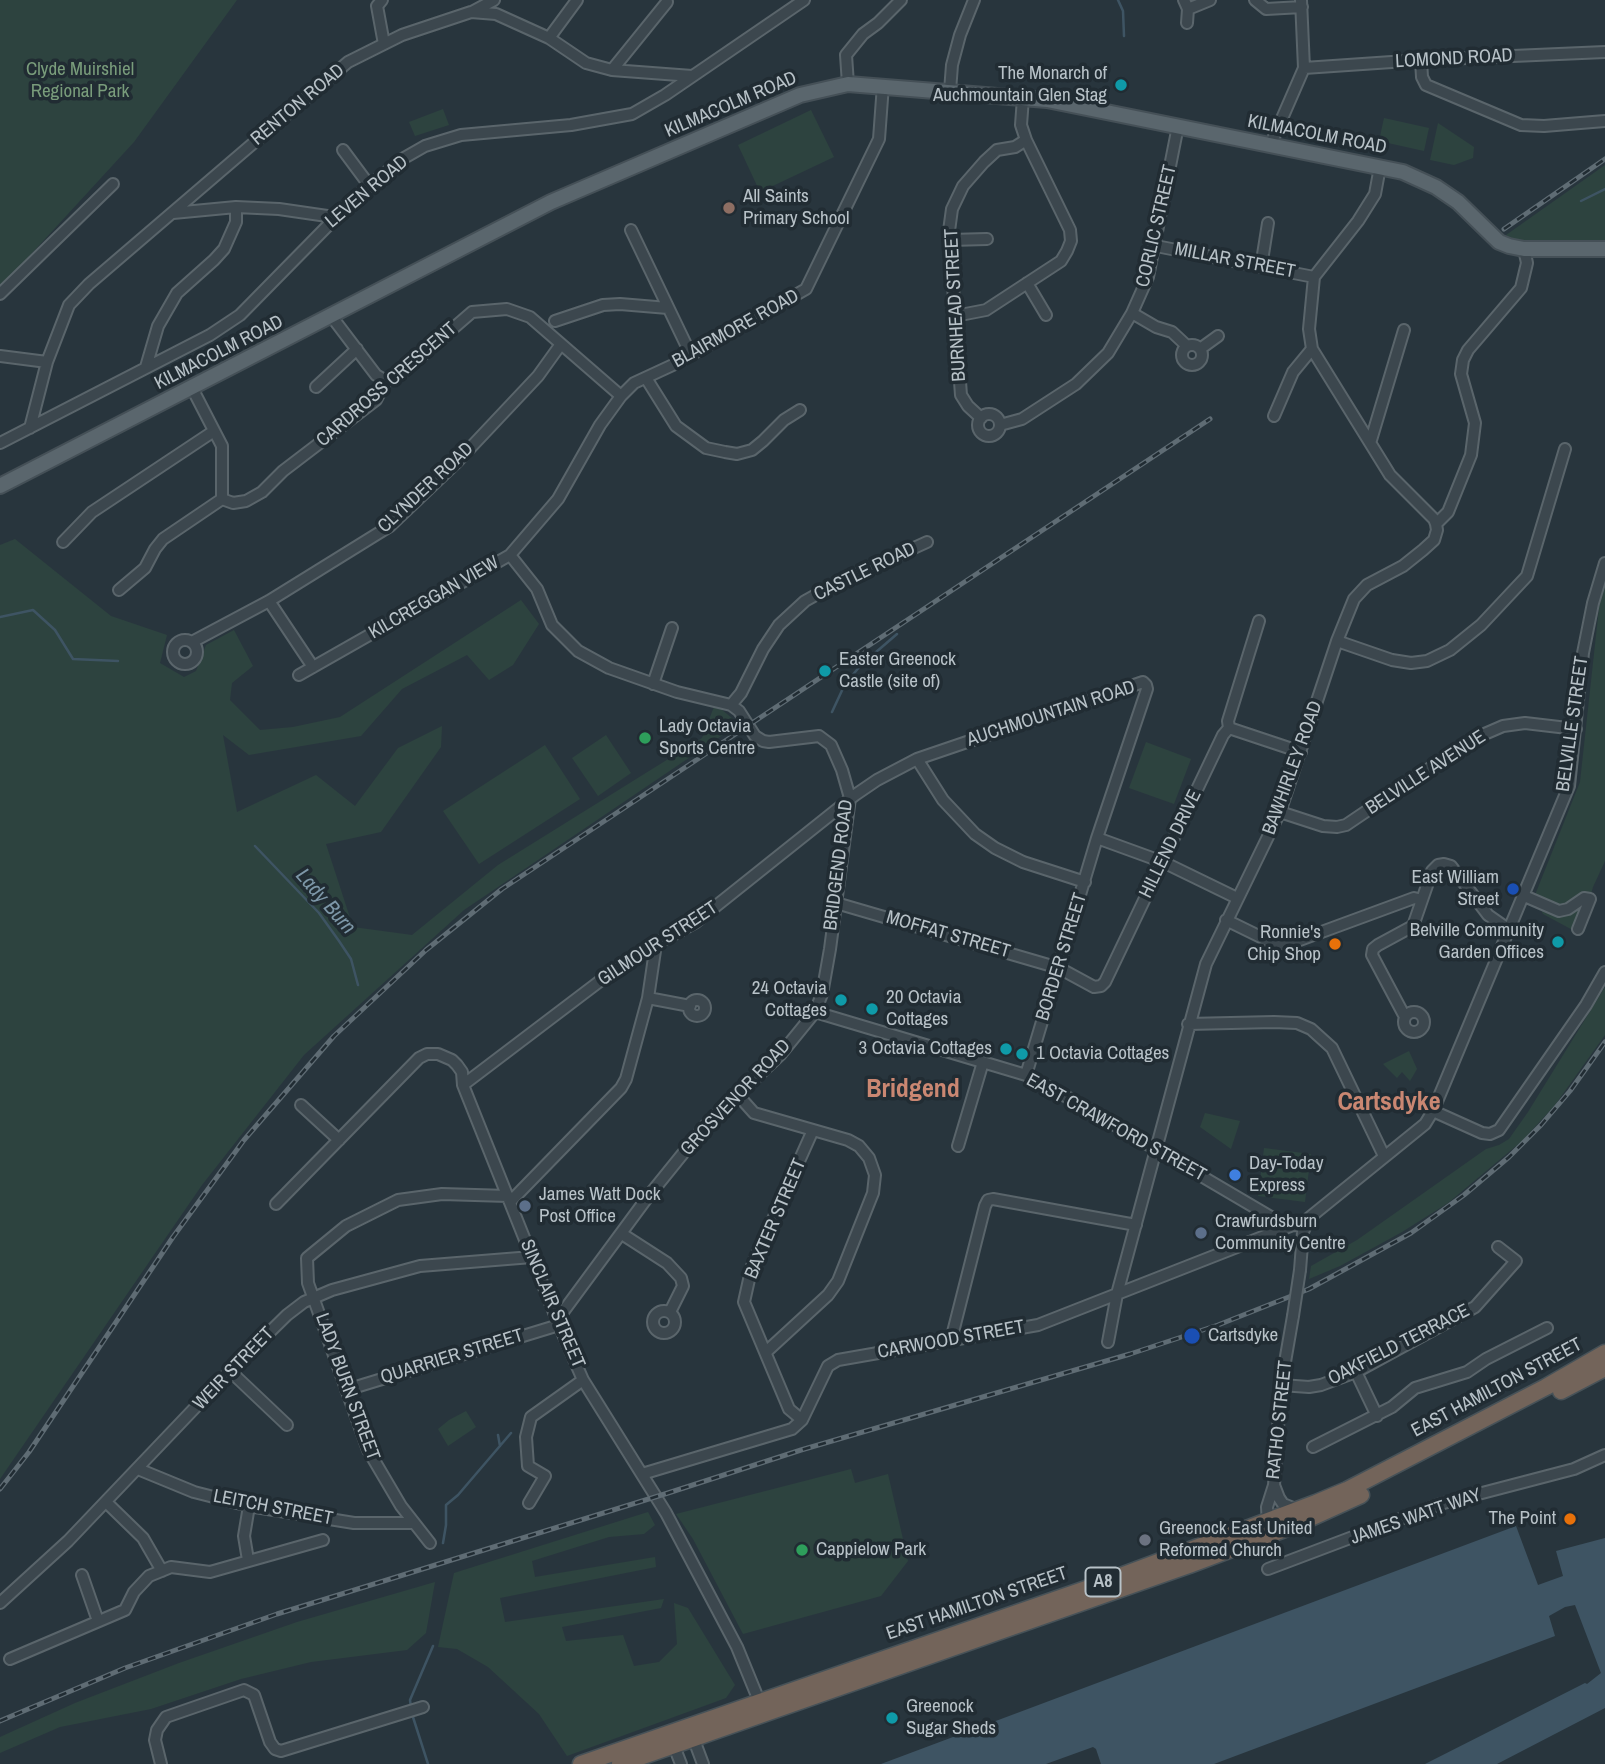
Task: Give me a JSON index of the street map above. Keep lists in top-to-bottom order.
{
  "streets": {
    "highway": ["EAST HAMILTON STREET", "A8"],
    "main road": ["KILMACOLM ROAD"],
    "street": [
      "LOMOND ROAD",
      "RENTON ROAD",
      "LEVEN ROAD",
      "CORLIC STREET",
      "MILLAR STREET",
      "BURNHEAD STREET",
      "BLAIRMORE ROAD",
      "CARDROSS CRESCENT",
      "CLYNDER ROAD",
      "CASTLE ROAD",
      "KILCREGGAN VIEW",
      "AUCHMOUNTAIN ROAD",
      "BELVILLE STREET",
      "BAWHIRLEY ROAD",
      "BELVILLE AVENUE",
      "HILLEND DRIVE",
      "BRIDGEND ROAD",
      "MOFFAT STREET",
      "GILMOUR STREET",
      "BORDER STREET",
      "GROSVENOR ROAD",
      "EAST CRAWFORD STREET",
      "BAXTER STREET",
      "SINCLAIR STREET",
      "CARWOOD STREET",
      "OAKFIELD TERRACE",
      "QUARRIER STREET",
      "WEIR STREET",
      "LADY BURN STREET",
      "RATHO STREET",
      "LEITCH STREET",
      "JAMES WATT WAY"
    ]
  },
  "crossings": [
    ["RENTON ROAD", "LEVEN ROAD"],
    ["KILMACOLM ROAD", "CORLIC STREET"],
    ["KILMACOLM ROAD", "BLAIRMORE ROAD"],
    ["KILMACOLM ROAD", "BAWHIRLEY ROAD"],
    ["CORLIC STREET", "MILLAR STREET"],
    ["CORLIC STREET", "BURNHEAD STREET"],
    ["BLAIRMORE ROAD", "CARDROSS CRESCENT"],
    ["BLAIRMORE ROAD", "KILCREGGAN VIEW"],
    ["CARDROSS CRESCENT", "CLYNDER ROAD"],
    ["CARDROSS CRESCENT", "KILCREGGAN VIEW"],
    ["CASTLE ROAD", "BRIDGEND ROAD"],
    ["AUCHMOUNTAIN ROAD", "BRIDGEND ROAD"],
    ["AUCHMOUNTAIN ROAD", "GILMOUR STREET"],
    ["AUCHMOUNTAIN ROAD", "BORDER STREET"],
    ["BELVILLE STREET", "BAWHIRLEY ROAD"],
    ["BELVILLE STREET", "BELVILLE AVENUE"],
    ["BELVILLE STREET", "EAST CRAWFORD STREET"],
    ["BELVILLE STREET", "CARWOOD STREET"],
    ["BELVILLE STREET", "RATHO STREET"],
    ["BAWHIRLEY ROAD", "BELVILLE AVENUE"],
    ["BAWHIRLEY ROAD", "EAST CRAWFORD STREET"],
    ["BAWHIRLEY ROAD", "CARWOOD STREET"],
    ["BAWHIRLEY ROAD", "RATHO STREET"],
    ["HILLEND DRIVE", "MOFFAT STREET"],
    ["HILLEND DRIVE", "BORDER STREET"],
    ["BRIDGEND ROAD", "MOFFAT STREET"],
    ["BRIDGEND ROAD", "GILMOUR STREET"],
    ["BRIDGEND ROAD", "GROSVENOR ROAD"],
    ["BRIDGEND ROAD", "EAST CRAWFORD STREET"],
    ["MOFFAT STREET", "BORDER STREET"],
    ["GILMOUR STREET", "SINCLAIR STREET"],
    ["BORDER STREET", "EAST CRAWFORD STREET"],
    ["GROSVENOR ROAD", "EAST CRAWFORD STREET"],
    ["GROSVENOR ROAD", "SINCLAIR STREET"],
    ["GROSVENOR ROAD", "QUARRIER STREET"],
    ["EAST CRAWFORD STREET", "CARWOOD STREET"],
    ["EAST CRAWFORD STREET", "RATHO STREET"],
    ["BAXTER STREET", "CARWOOD STREET"],
    ["SINCLAIR STREET", "QUARRIER STREET"],
    ["SINCLAIR STREET", "WEIR STREET"],
    ["SINCLAIR STREET", "LADY BURN STREET"],
    ["SINCLAIR STREET", "EAST HAMILTON STREET"],
    ["CARWOOD STREET", "RATHO STREET"],
    ["OAKFIELD TERRACE", "RATHO STREET"],
    ["QUARRIER STREET", "LADY BURN STREET"],
    ["WEIR STREET", "LADY BURN STREET"],
    ["WEIR STREET", "LEITCH STREET"],
    ["LADY BURN STREET", "LEITCH STREET"],
    ["EAST HAMILTON STREET", "RATHO STREET"]
  ],
  "districts": ["Bridgend", "Cartsdyke"],
  "water": ["Lady Burn"],
  "parks": ["Clyde Muirshiel Regional Park"],
  "places": [
    "The Monarch of Auchmountain Glen Stag",
    "All Saints Primary School",
    "Easter Greenock Castle (site of)",
    "Lady Octavia Sports Centre",
    "East William Street",
    "Belville Community Garden Offices",
    "Ronnie's Chip Shop",
    "24 Octavia Cottages",
    "20 Octavia Cottages",
    "3 Octavia Cottages",
    "1 Octavia Cottages",
    "Day-Today Express",
    "James Watt Dock Post Office",
    "Crawfurdsburn Community Centre",
    "Cartsdyke",
    "The Point",
    "Greenock East United Reformed Church",
    "Cappielow Park",
    "Greenock Sugar Sheds"
  ]
}
